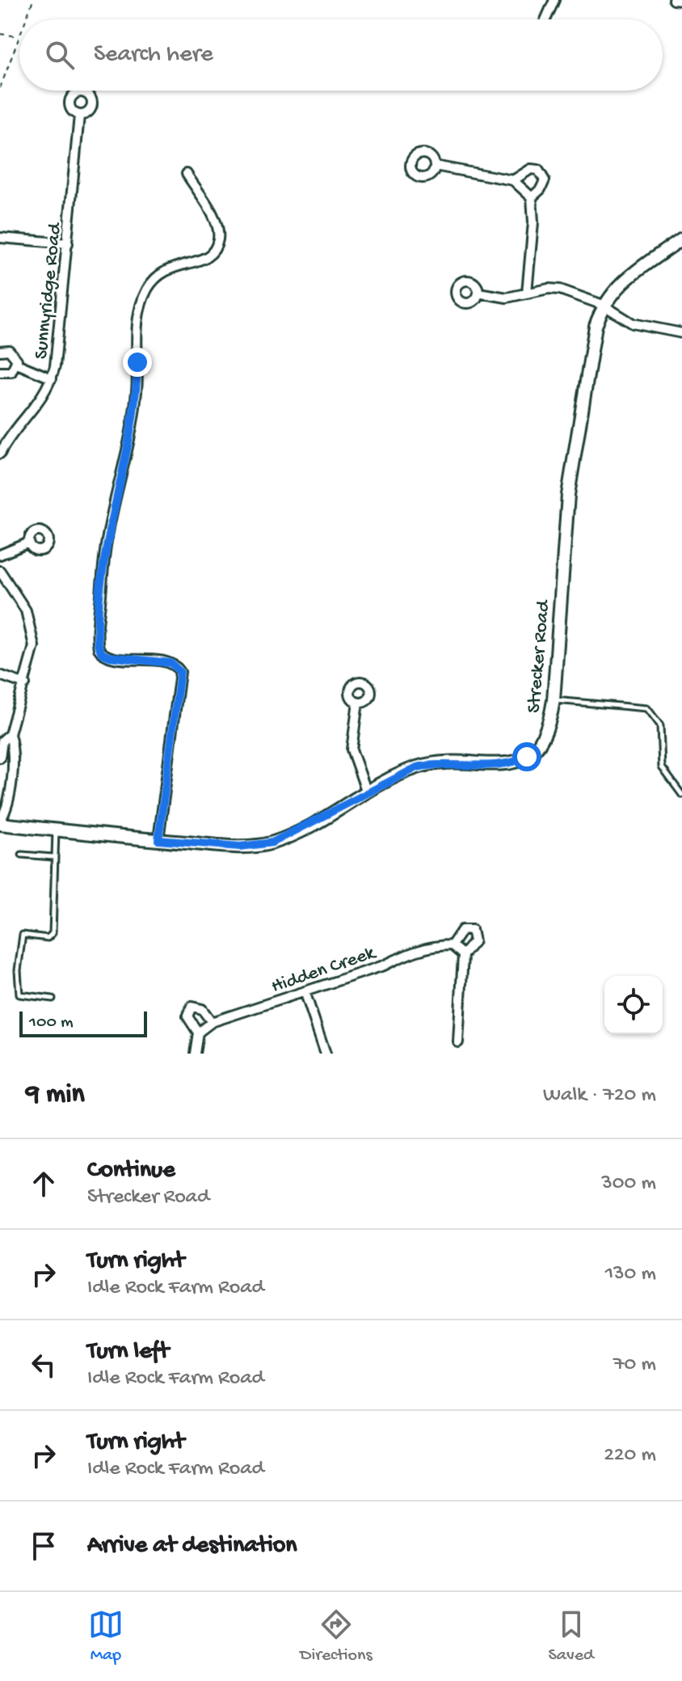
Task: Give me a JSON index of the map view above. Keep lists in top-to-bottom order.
{
  "streets": {
    "street": ["Sunnyridge Road", "Strecker Road", "Hidden Creek"]
  },
  "scale_bar": "100 m",
  "page": {
    "search": "Search here",
    "scale": "100 m",
    "heading": ["9 min", "Walk · 720 m"],
    "list": [
      ["Continue", "Strecker Road", "300 m"],
      ["Turn right", "Idle Rock Farm Road", "130 m"],
      ["Turn left", "Idle Rock Farm Road", "70 m"],
      ["Turn right", "Idle Rock Farm Road", "220 m"],
      "Arrive at destination"
    ],
    "nav": ["Map", "Directions", "Saved"]
  }
}
